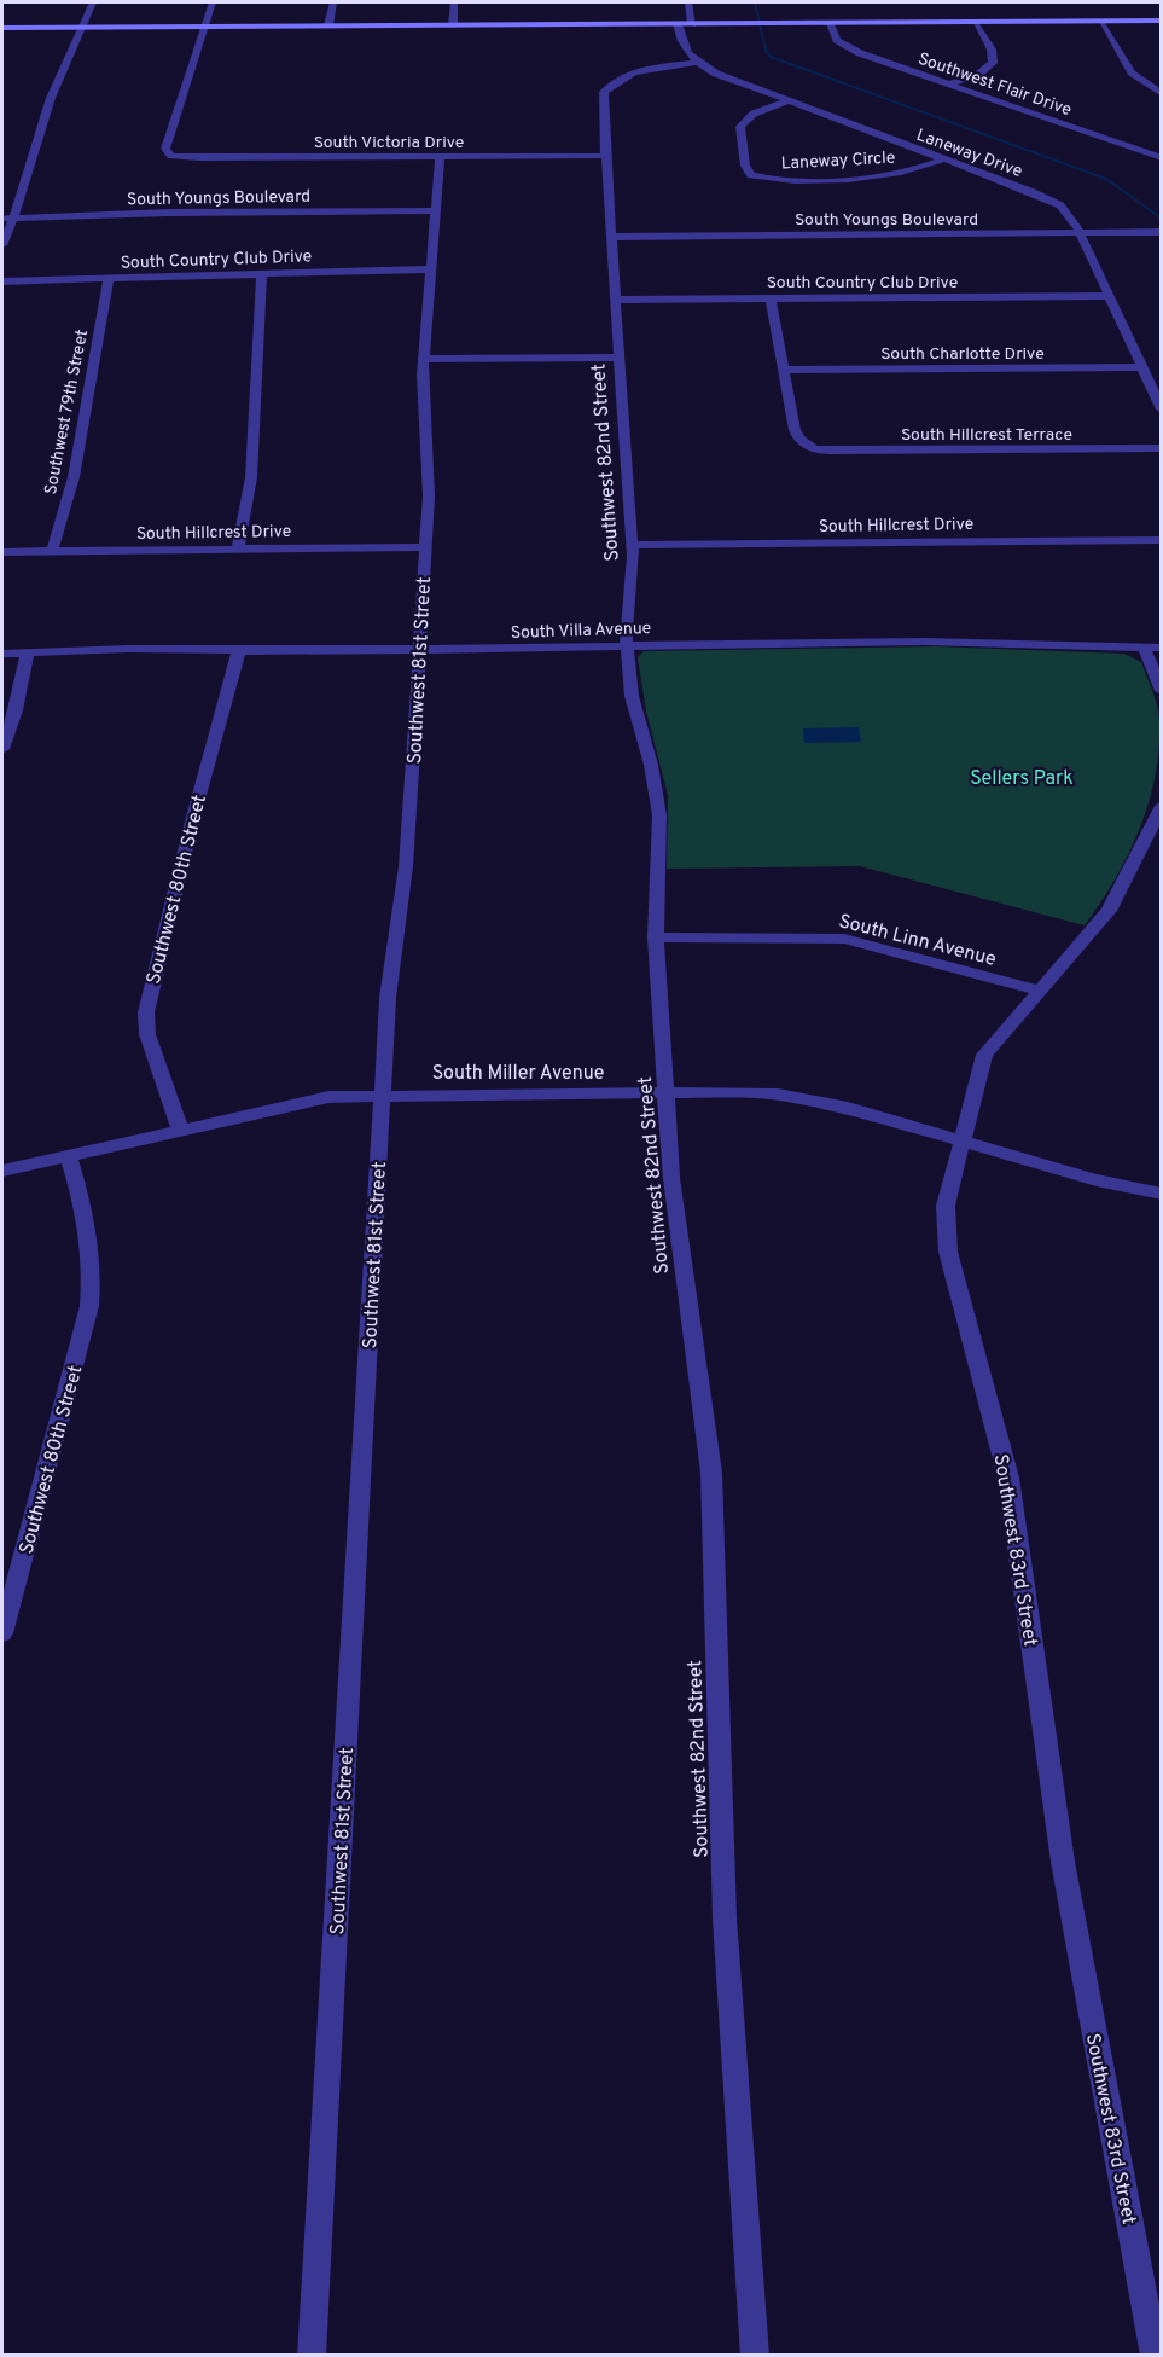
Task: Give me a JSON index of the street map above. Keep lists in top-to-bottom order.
{
  "streets": {
    "street": [
      "Southwest Flair Drive",
      "South Victoria Drive",
      "Laneway Drive",
      "Laneway Circle",
      "South Youngs Boulevard",
      "South Country Club Drive",
      "South Charlotte Drive",
      "Southwest 79th Street",
      "South Hillcrest Terrace",
      "Southwest 82nd Street",
      "South Hillcrest Drive",
      "South Villa Avenue",
      "Southwest 81st Street",
      "Southwest 80th Street",
      "South Linn Avenue",
      "South Miller Avenue",
      "Southwest 83rd Street"
    ]
  },
  "crossings": [
    ["South Victoria Drive", "Southwest 82nd Street"],
    ["South Victoria Drive", "Southwest 81st Street"],
    ["Laneway Drive", "Laneway Circle"],
    ["Laneway Drive", "South Youngs Boulevard"],
    ["Laneway Drive", "South Country Club Drive"],
    ["Laneway Drive", "South Charlotte Drive"],
    ["Laneway Drive", "Southwest 82nd Street"],
    ["South Youngs Boulevard", "Southwest 82nd Street"],
    ["South Youngs Boulevard", "Southwest 81st Street"],
    ["South Country Club Drive", "Southwest 79th Street"],
    ["South Country Club Drive", "Southwest 82nd Street"],
    ["South Country Club Drive", "Southwest 81st Street"],
    ["South Charlotte Drive", "South Hillcrest Terrace"],
    ["Southwest 79th Street", "South Hillcrest Drive"],
    ["Southwest 82nd Street", "South Hillcrest Drive"],
    ["Southwest 82nd Street", "South Villa Avenue"],
    ["Southwest 82nd Street", "South Linn Avenue"],
    ["Southwest 82nd Street", "South Miller Avenue"],
    ["South Hillcrest Drive", "Southwest 81st Street"],
    ["South Villa Avenue", "Southwest 81st Street"],
    ["South Villa Avenue", "Southwest 80th Street"],
    ["Southwest 81st Street", "South Miller Avenue"],
    ["Southwest 80th Street", "South Miller Avenue"],
    ["South Linn Avenue", "Southwest 83rd Street"],
    ["South Miller Avenue", "Southwest 83rd Street"]
  ],
  "parks": ["Sellers Park"]
}
